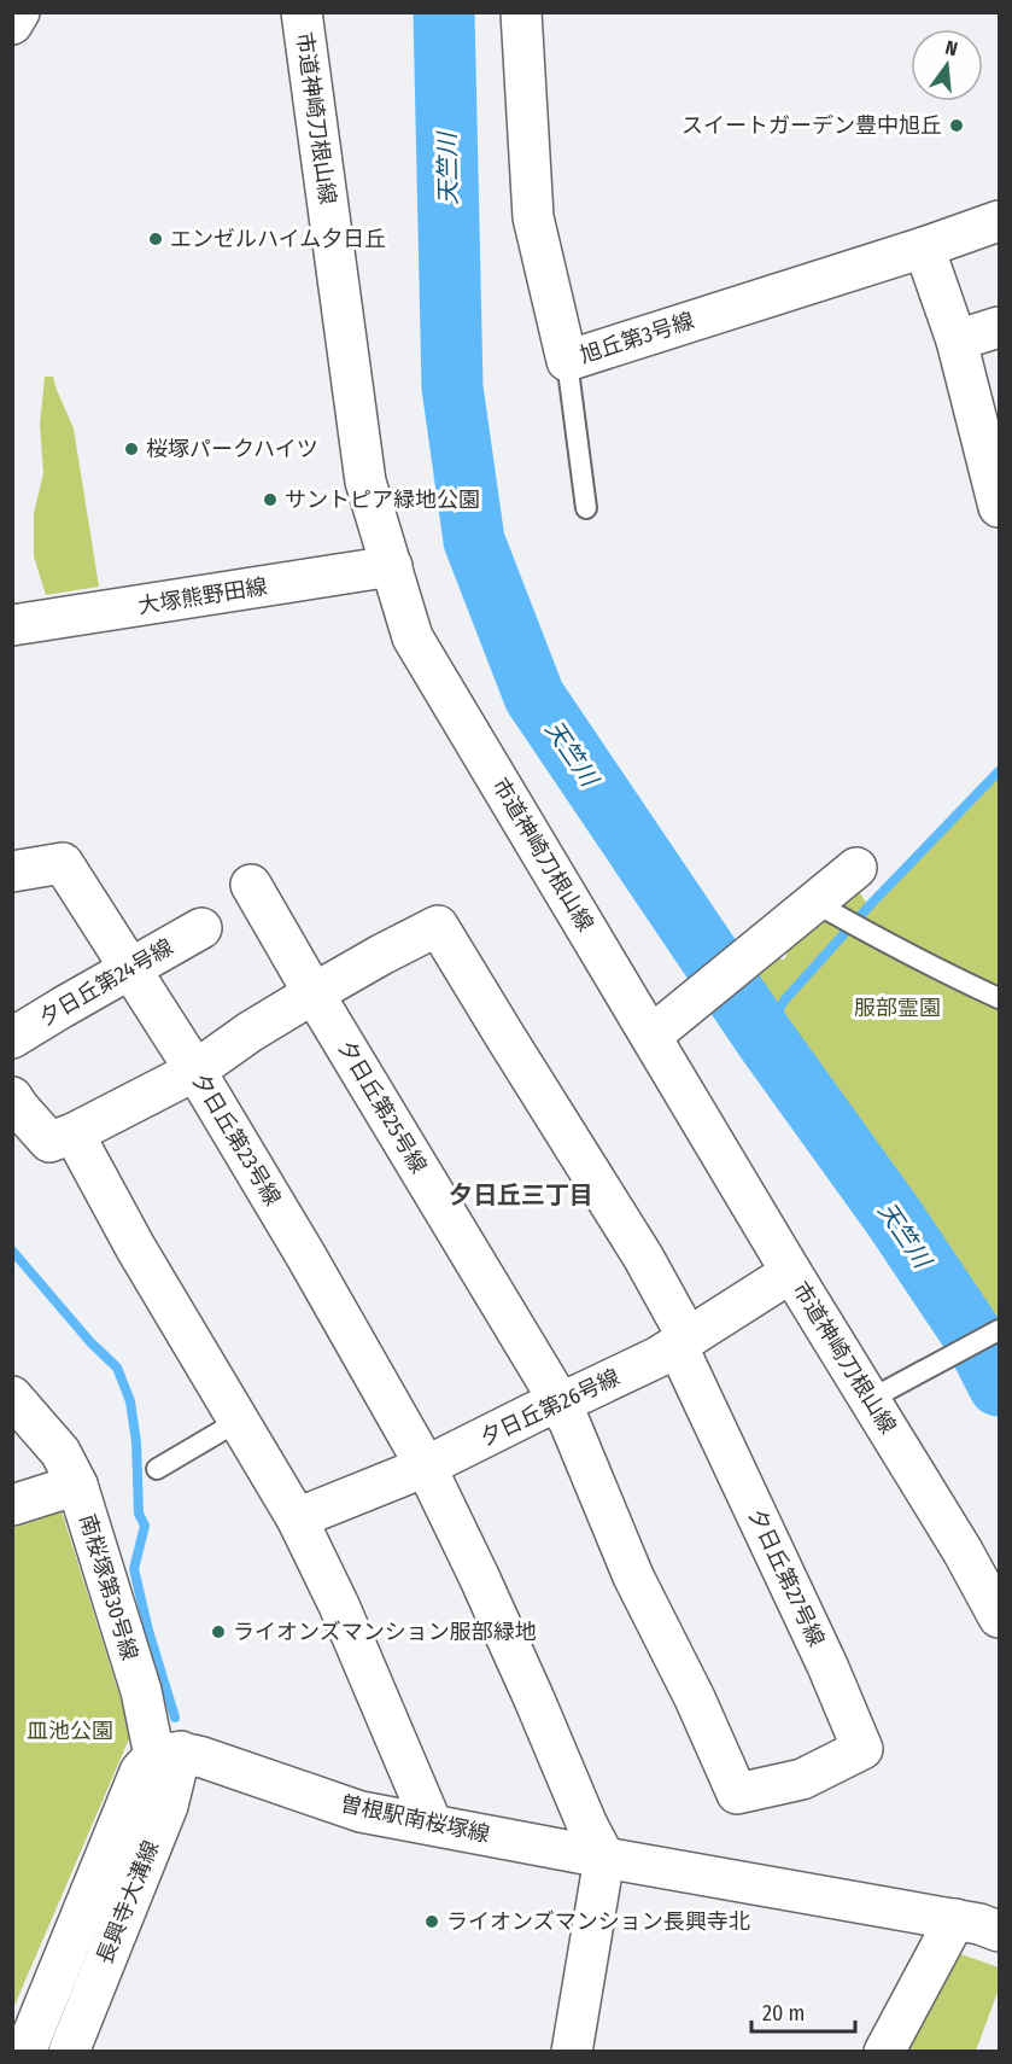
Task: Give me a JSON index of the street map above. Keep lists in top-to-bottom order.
{
  "streets": {
    "street": [
      "市道神崎刀根山線",
      "旭丘第3号線",
      "大塚熊野田線",
      "夕日丘第24号線",
      "夕日丘第25号線",
      "夕日丘第23号線",
      "夕日丘第26号線",
      "夕日丘第27号線",
      "南桜塚第30号線",
      "曽根駅南桜塚線",
      "長興寺大溝線"
    ]
  },
  "crossings": [
    ["市道神崎刀根山線", "大塚熊野田線"],
    ["市道神崎刀根山線", "夕日丘第26号線"],
    ["夕日丘第24号線", "夕日丘第23号線"],
    ["夕日丘第25号線", "夕日丘第26号線"],
    ["夕日丘第25号線", "夕日丘第27号線"],
    ["夕日丘第23号線", "夕日丘第26号線"],
    ["夕日丘第23号線", "曽根駅南桜塚線"],
    ["夕日丘第26号線", "夕日丘第27号線"],
    ["南桜塚第30号線", "曽根駅南桜塚線"],
    ["南桜塚第30号線", "長興寺大溝線"],
    ["曽根駅南桜塚線", "長興寺大溝線"]
  ],
  "districts": ["夕日丘三丁目"],
  "water": ["天竺川"],
  "parks": ["服部霊園", "皿池公園"],
  "places": [
    "スイートガーデン豊中旭丘",
    "エンゼルハイム夕日丘",
    "桜塚パークハイツ",
    "サントピア緑地公園",
    "ライオンズマンション服部緑地",
    "ライオンズマンション長興寺北"
  ],
  "scale_bar": "20 m",
  "north": "top"
}
